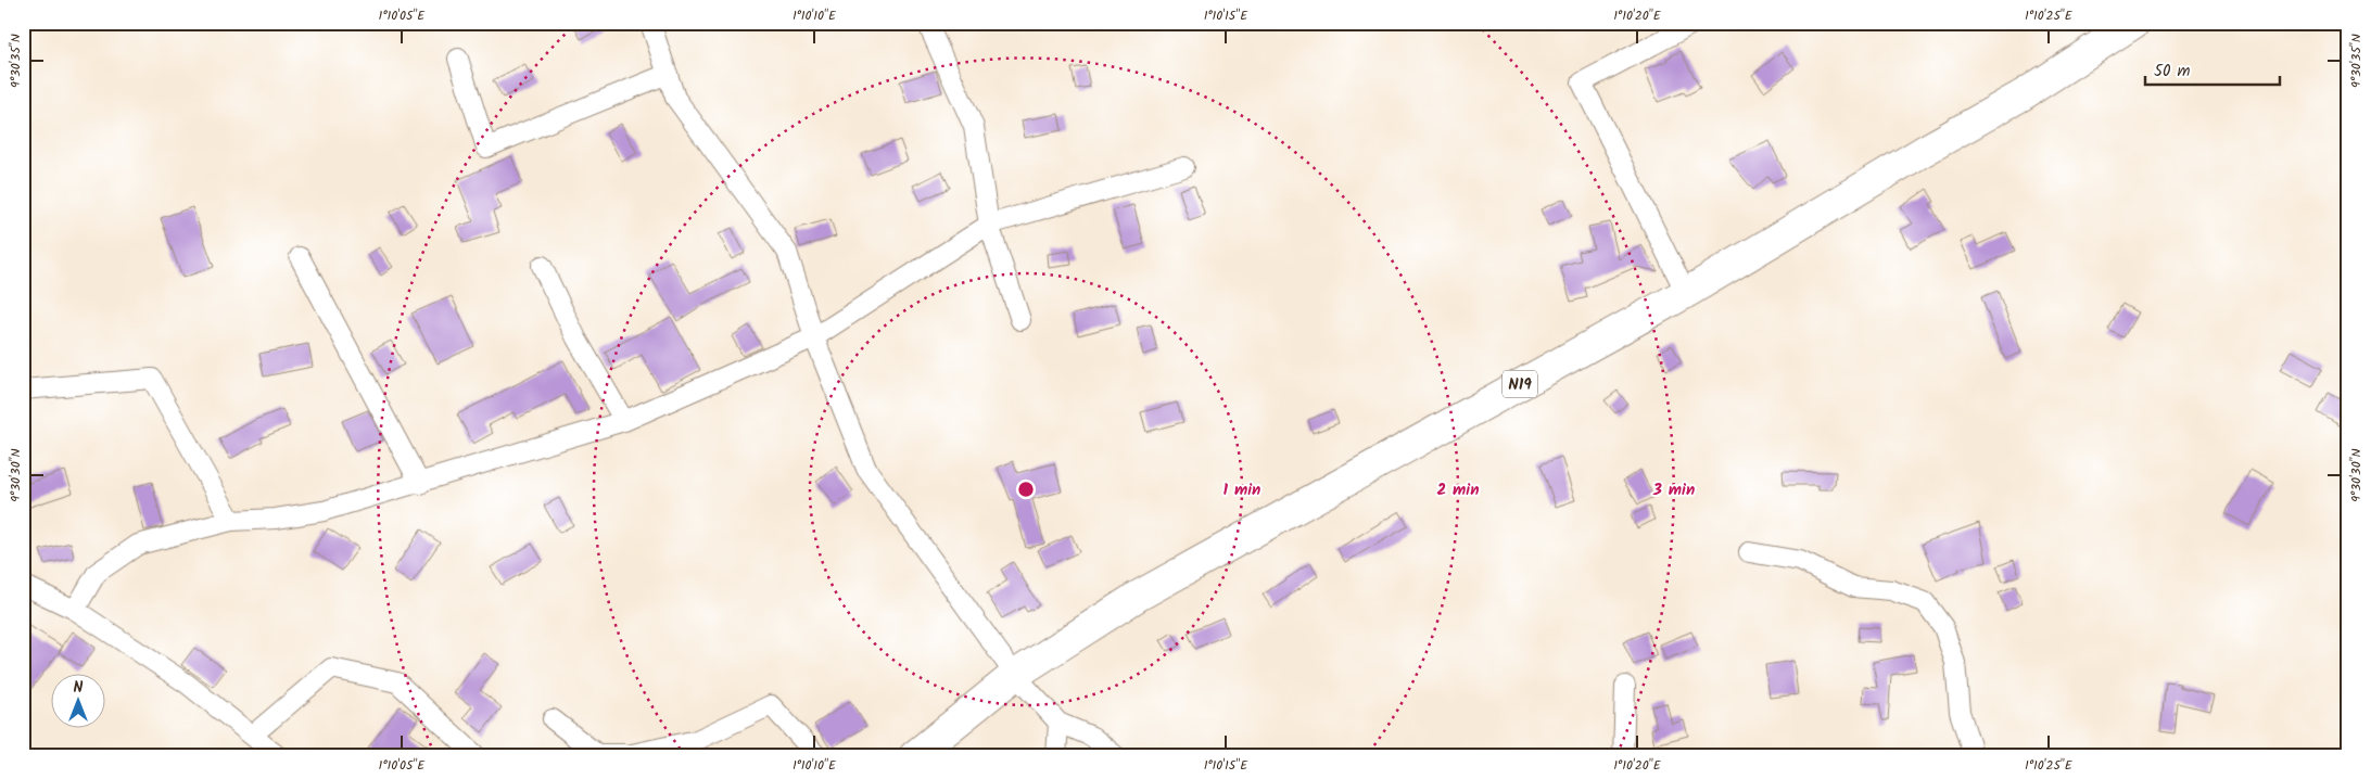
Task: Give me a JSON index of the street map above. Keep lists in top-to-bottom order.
{
  "streets": {
    "main road": ["N19"]
  },
  "scale_bar": "50 m",
  "north": "top",
  "coordinates": [
    "1°10'05\"E",
    "1°10'10\"E",
    "1°10'15\"E",
    "1°10'20\"E",
    "1°10'25\"E",
    "9°30'35\"N",
    "9°30'30\"N"
  ],
  "rings": ["1 min", "2 min", "3 min"]
}
